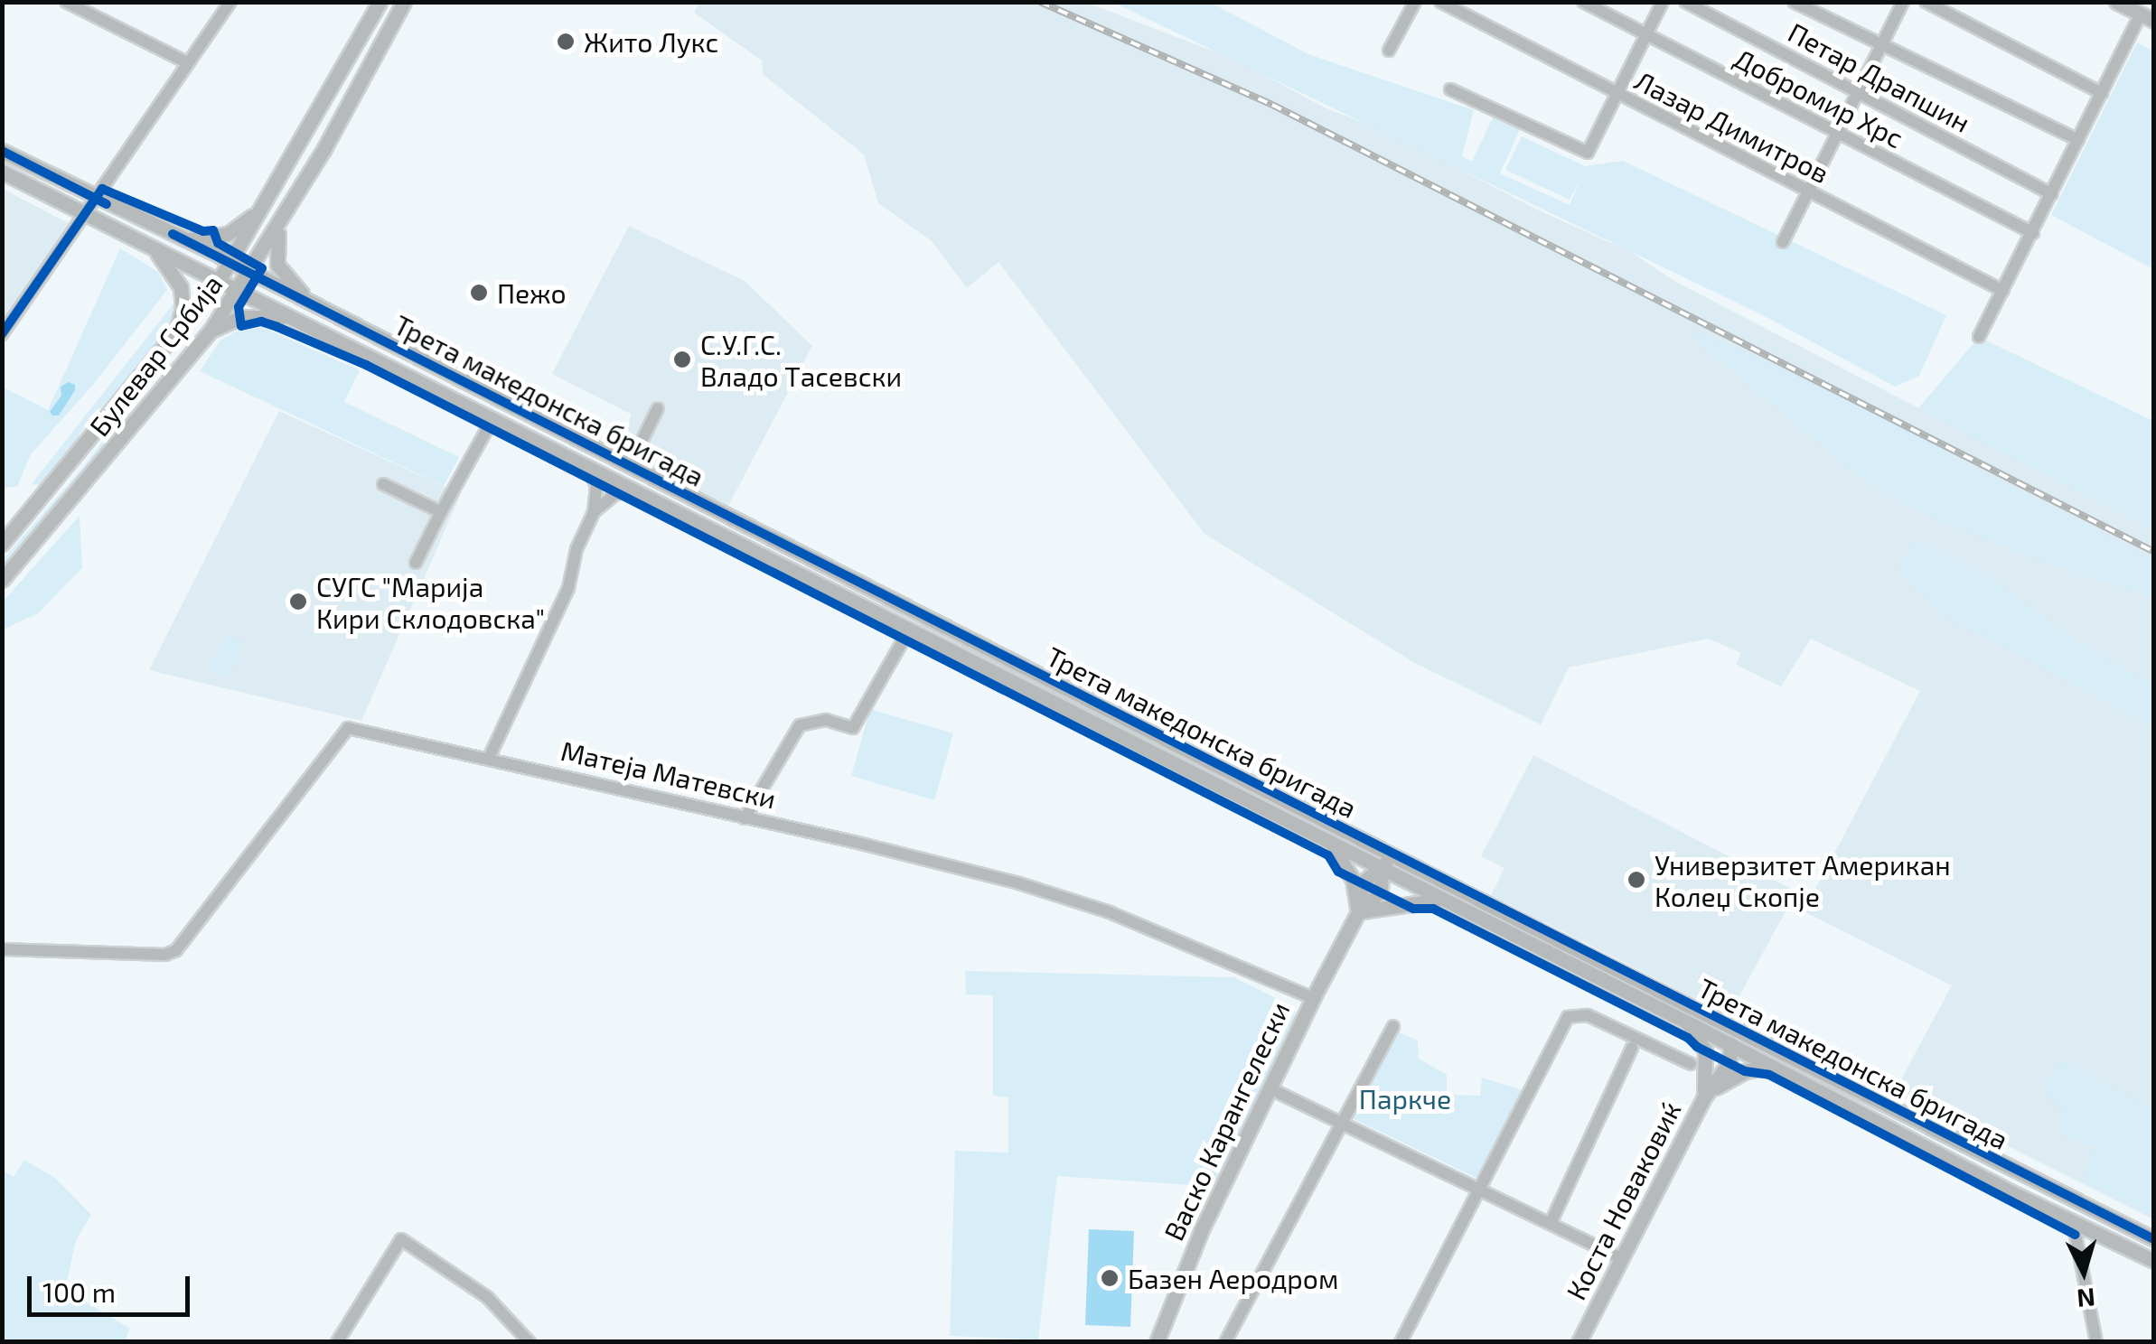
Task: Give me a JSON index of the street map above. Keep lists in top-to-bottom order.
{
  "streets": {
    "street": [
      "Петар Драпшин",
      "Добромир Хрс",
      "Лазар Димитров",
      "Булевар Србија",
      "Трета македонска бригада",
      "Матеја Матевски",
      "Васко Карангелески",
      "Коста Новаковиќ"
    ]
  },
  "crossings": [
    ["Булевар Србија", "Трета македонска бригада"],
    ["Трета македонска бригада", "Коста Новаковиќ"],
    ["Матеја Матевски", "Васко Карангелески"]
  ],
  "parks": ["Паркче"],
  "places": [
    "Жито Лукс",
    "Пежо",
    "С.У.Г.С. Владо Тасевски",
    "СУГС \"Марија Кири Склодовска\"",
    "Универзитет Американ Колеџ Скопје",
    "Базен Аеродром"
  ],
  "scale_bar": "100 m",
  "north": "bottom"
}
